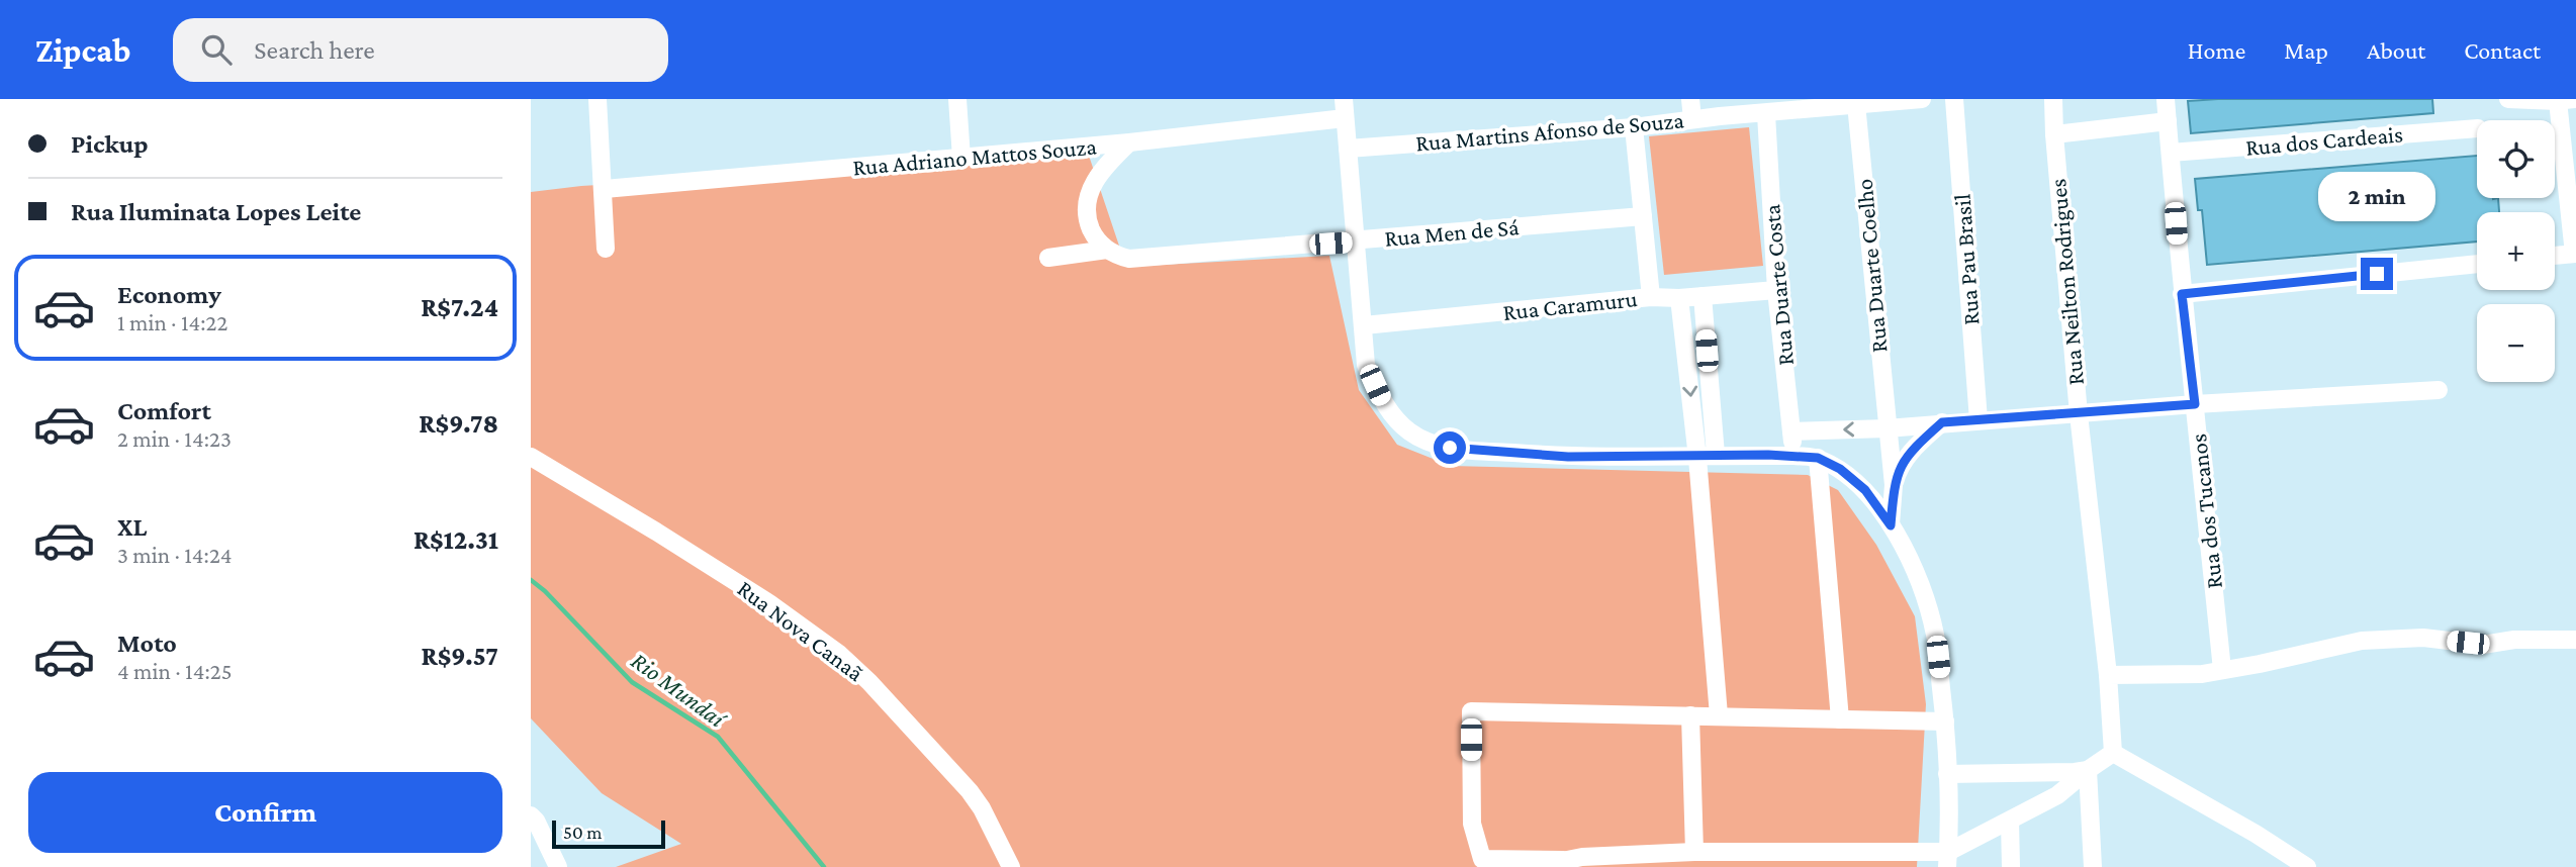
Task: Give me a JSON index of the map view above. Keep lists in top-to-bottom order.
{
  "streets": {
    "street": [
      "Rua Martins Afonso de Souza",
      "Rua dos Cardeais",
      "Rua Adriano Mattos Souza",
      "Rua Men de Sá",
      "Rua Pau Brasil",
      "Rua Duarte Coelho",
      "Rua Neilton Rodrigues",
      "Rua Duarte Costa",
      "Rua Caramuru",
      "Rua dos Tucanos",
      "Rua Nova Canaã"
    ]
  },
  "crossings": [
    ["Rua Martins Afonso de Souza", "Rua Duarte Coelho"],
    ["Rua Martins Afonso de Souza", "Rua Duarte Costa"],
    ["Rua dos Cardeais", "Rua dos Tucanos"],
    ["Rua Duarte Costa", "Rua Caramuru"]
  ],
  "water": ["Rio Mundaí"],
  "scale_bar": "50 m",
  "page": {
    "header": "Zipcab",
    "search": "Search here",
    "nav": [
      "Home",
      "Map",
      "About",
      "Contact"
    ],
    "banner": ["Pickup", "Rua Iluminata Lopes Leite"],
    "map_buttons": ["+", "−"],
    "bubble": "2 min",
    "list": [
      {
        "name": "Economy",
        "note": "1 min · 14:22",
        "value": "R$7.24"
      },
      {
        "name": "Comfort",
        "note": "2 min · 14:23",
        "value": "R$9.78"
      },
      {
        "name": "XL",
        "note": "3 min · 14:24",
        "value": "R$12.31"
      },
      {
        "name": "Moto",
        "note": "4 min · 14:25",
        "value": "R$9.57"
      }
    ],
    "buttons": "Confirm",
    "scale": "50 m"
  }
}
